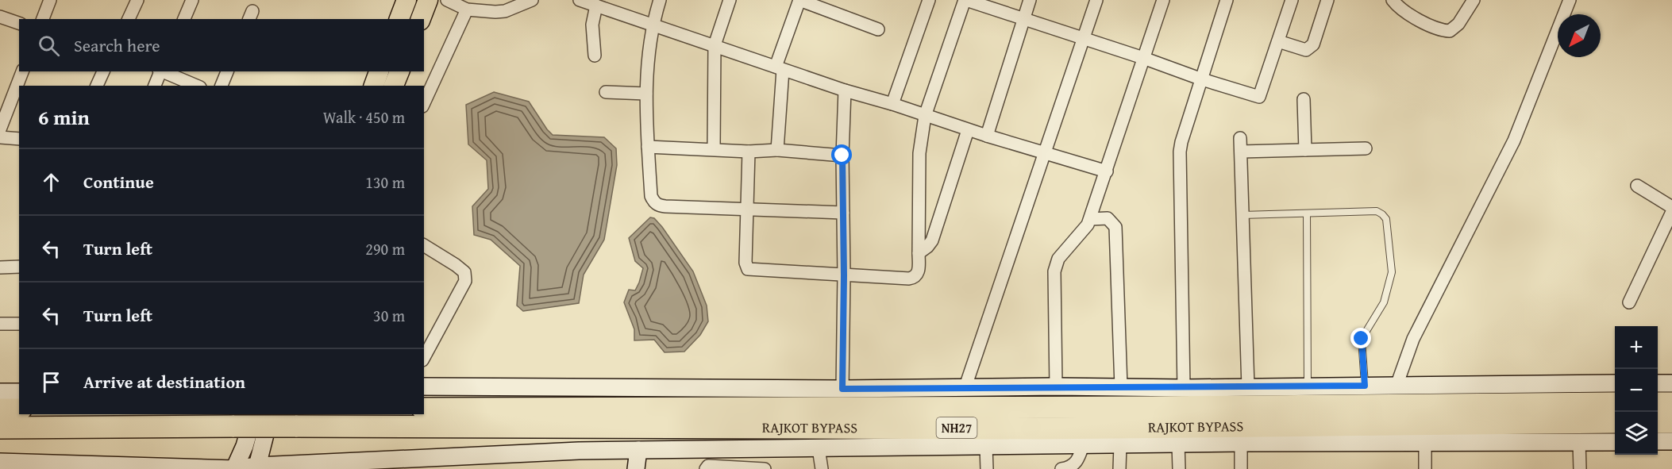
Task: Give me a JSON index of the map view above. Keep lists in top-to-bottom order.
{
  "streets": {
    "highway": ["RAJKOT BYPASS", "NH27"]
  },
  "north": "bottom left",
  "page": {
    "search": "Search here",
    "heading": ["6 min", "Walk · 450 m"],
    "list": [
      ["Continue", "130 m"],
      ["Turn left", "290 m"],
      ["Turn left", "30 m"],
      "Arrive at destination"
    ],
    "map_buttons": ["+", "−"]
  }
}
